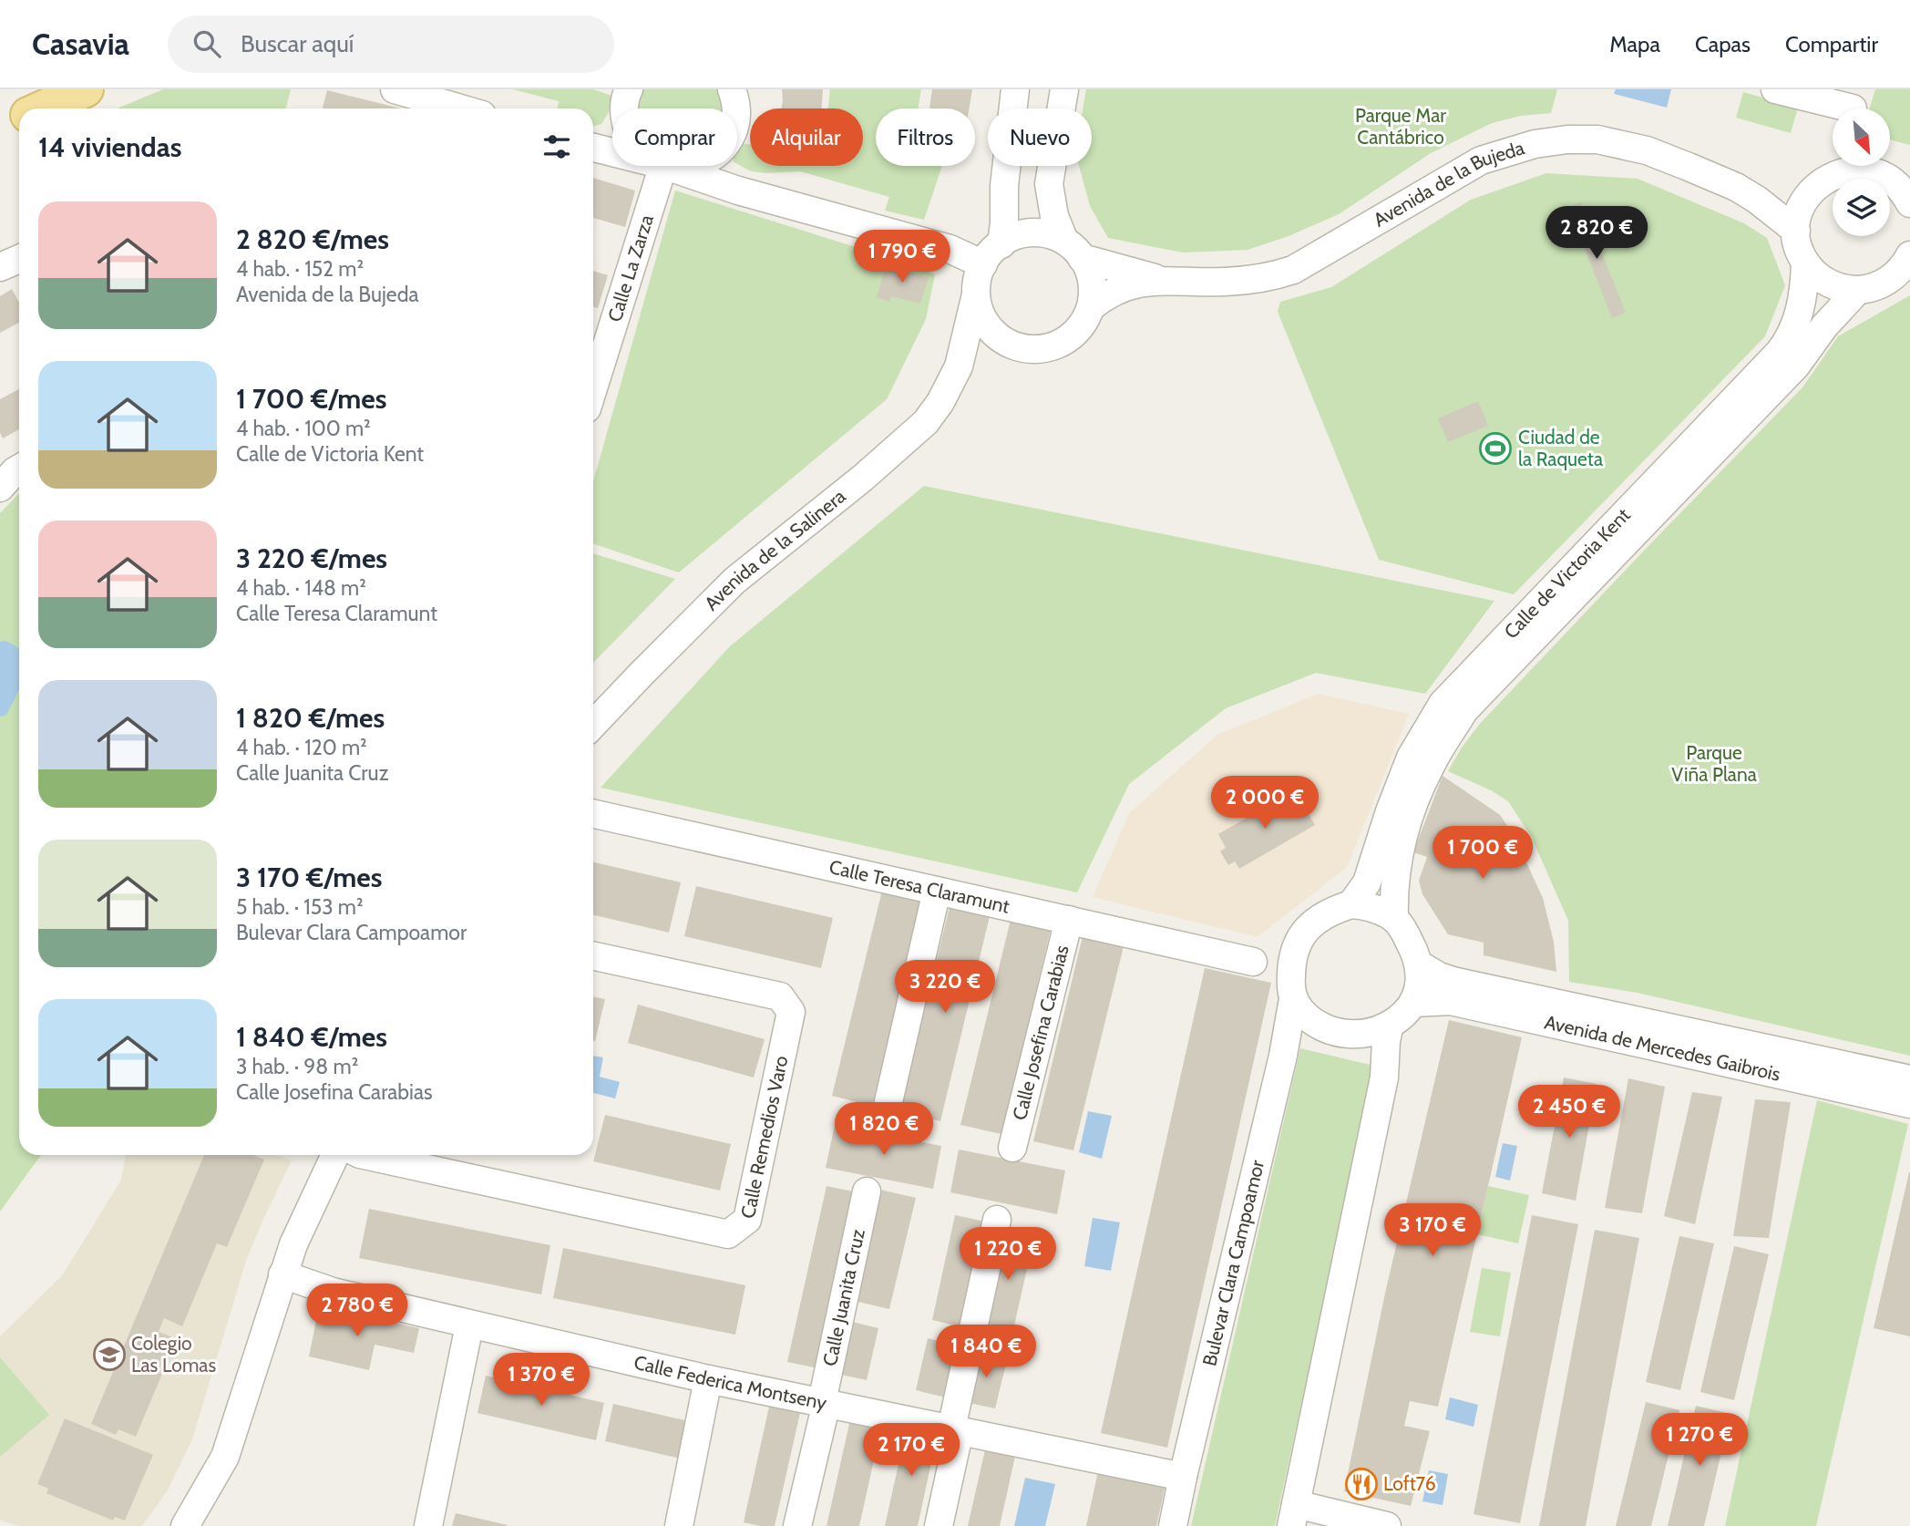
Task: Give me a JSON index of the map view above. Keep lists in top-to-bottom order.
{
  "streets": {
    "street": [
      "Avenida de la Bujeda",
      "Calle La Zarza",
      "Avenida de la Salinera",
      "Calle de Victoria Kent",
      "Calle Teresa Claramunt",
      "Calle Josefina Carabias",
      "Avenida de Mercedes Gaibrois",
      "Calle Remedios Varo",
      "Bulevar Clara Campoamor",
      "Calle Juanita Cruz",
      "Calle Federica Montseny"
    ]
  },
  "crossings": [
    ["Avenida de la Bujeda", "Avenida de la Salinera"],
    ["Avenida de la Bujeda", "Calle de Victoria Kent"],
    ["Calle de Victoria Kent", "Calle Teresa Claramunt"],
    ["Calle de Victoria Kent", "Avenida de Mercedes Gaibrois"],
    ["Calle de Victoria Kent", "Bulevar Clara Campoamor"],
    ["Calle Teresa Claramunt", "Calle Josefina Carabias"],
    ["Calle Teresa Claramunt", "Avenida de Mercedes Gaibrois"],
    ["Calle Teresa Claramunt", "Bulevar Clara Campoamor"],
    ["Avenida de Mercedes Gaibrois", "Bulevar Clara Campoamor"],
    ["Bulevar Clara Campoamor", "Calle Federica Montseny"],
    ["Calle Juanita Cruz", "Calle Federica Montseny"]
  ],
  "parks": ["Parque Mar Cantábrico", "Parque Viña Plana"],
  "places": {
    "sports": ["Ciudad de la Raqueta"],
    "school or university": ["Colegio Las Lomas"],
    "restaurant": ["Loft76"]
  },
  "north": "bottom right",
  "page": {
    "header": "Casavia",
    "search": "Buscar aquí",
    "nav": ["Mapa", "Capas", "Compartir"],
    "chip": [
      "Comprar",
      "Alquilar",
      "Filtros",
      "Nuevo"
    ],
    "heading": "14 viviendas",
    "list": [
      {
        "name": "2 820 €/mes",
        "note": "4 hab. · 152 m² · Avenida de la Bujeda"
      },
      {
        "name": "1 700 €/mes",
        "note": "4 hab. · 100 m² · Calle de Victoria Kent"
      },
      {
        "name": "3 220 €/mes",
        "note": "4 hab. · 148 m² · Calle Teresa Claramunt"
      },
      {
        "name": "1 820 €/mes",
        "note": "4 hab. · 120 m² · Calle Juanita Cruz"
      },
      {
        "name": "3 170 €/mes",
        "note": "5 hab. · 153 m² · Bulevar Clara Campoamor"
      },
      {
        "name": "1 840 €/mes",
        "note": "3 hab. · 98 m² · Calle Josefina Carabias"
      }
    ],
    "price": [
      "2 820 €",
      "1 790 €",
      "2 000 €",
      "1 700 €",
      "3 220 €",
      "2 450 €",
      "1 820 €",
      "3 170 €",
      "1 220 €",
      "2 780 €",
      "1 840 €",
      "1 370 €",
      "1 270 €",
      "2 170 €"
    ]
  }
}
